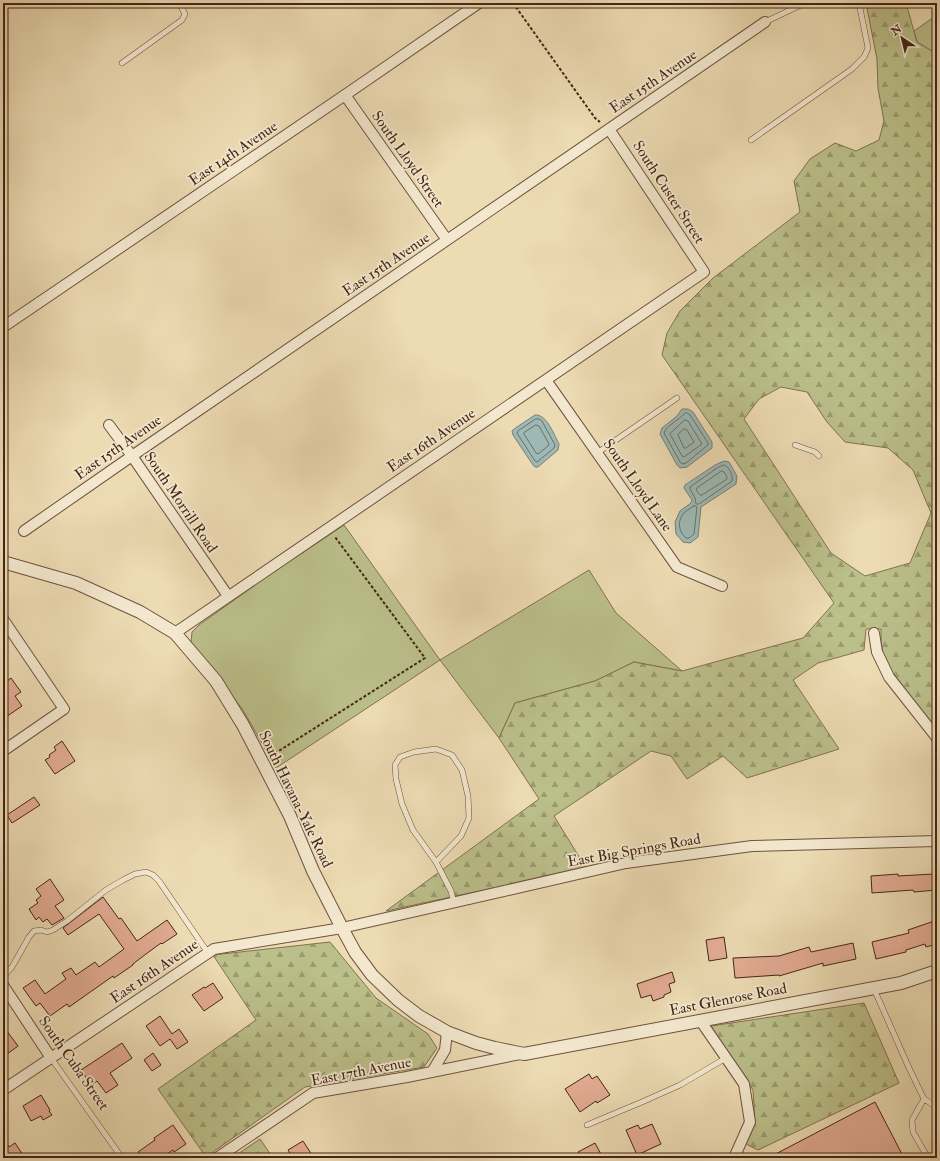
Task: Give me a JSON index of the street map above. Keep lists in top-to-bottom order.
{
  "streets": {
    "street": [
      "East 15th Avenue",
      "East 14th Avenue",
      "South Lloyd Street",
      "South Custer Street",
      "East 16th Avenue",
      "South Lloyd Lane",
      "South Morrill Road",
      "South Havana-Yale Road",
      "East Big Springs Road",
      "East Glenrose Road",
      "South Cuba Street",
      "East 17th Avenue"
    ]
  },
  "crossings": [
    ["East 15th Avenue", "South Lloyd Street"],
    ["East 15th Avenue", "South Custer Street"],
    ["East 15th Avenue", "South Morrill Road"],
    ["East 14th Avenue", "South Lloyd Street"],
    ["South Custer Street", "East 16th Avenue"],
    ["East 16th Avenue", "South Lloyd Lane"],
    ["East 16th Avenue", "South Morrill Road"],
    ["East 16th Avenue", "South Havana-Yale Road"],
    ["East 16th Avenue", "East Big Springs Road"],
    ["East 16th Avenue", "South Cuba Street"],
    ["South Havana-Yale Road", "East Big Springs Road"],
    ["South Havana-Yale Road", "East Glenrose Road"],
    ["South Havana-Yale Road", "East 17th Avenue"],
    ["East Glenrose Road", "East 17th Avenue"]
  ],
  "north": "top left"
}
